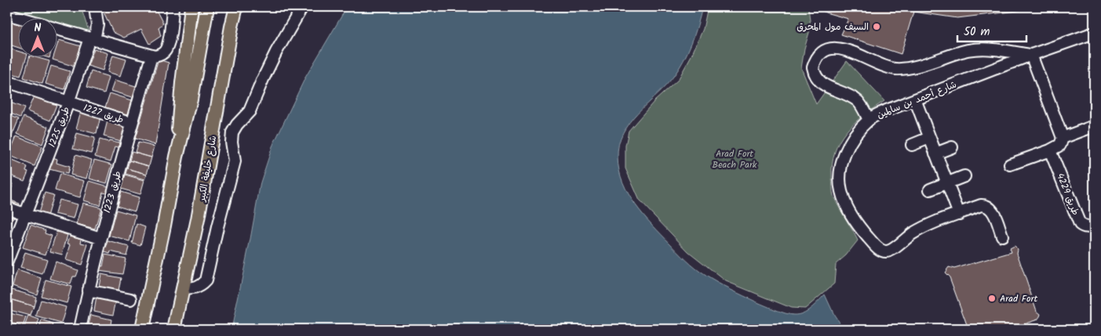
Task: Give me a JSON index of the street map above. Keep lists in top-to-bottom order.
{
  "streets": {
    "main road": ["شارع خليفة الكبير"],
    "street": [
      "شارع أحمد بن سالمين",
      "طريق 1227",
      "طريق 1225",
      "طريق 1223",
      "طريق 4229"
    ]
  },
  "crossings": [
    ["طريق 1227", "طريق 1225"],
    ["طريق 1227", "طريق 1223"]
  ],
  "parks": ["Arad Fort Beach Park"],
  "places": ["السيف مول المحرق", "Arad Fort"],
  "scale_bar": "50 m",
  "north": "top"
}
